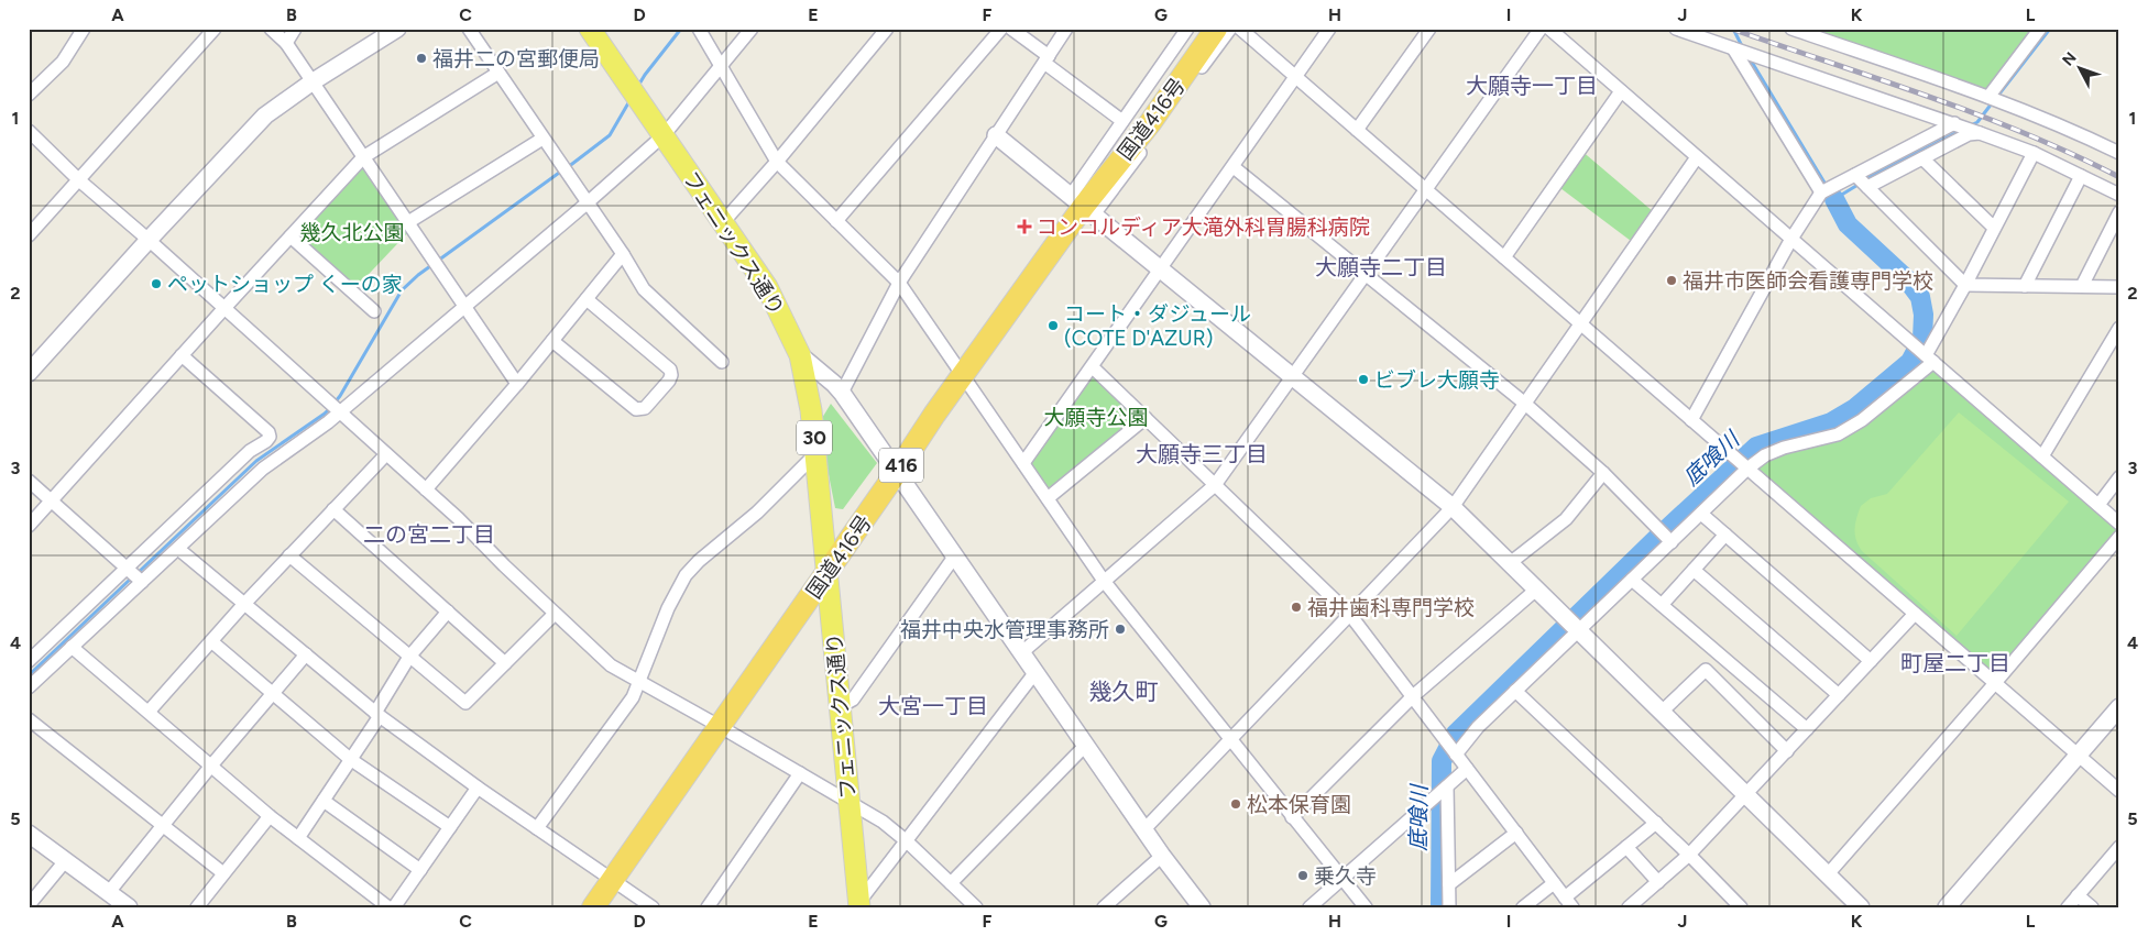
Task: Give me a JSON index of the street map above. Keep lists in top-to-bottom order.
{
  "streets": {
    "highway": ["国道416号", "416"],
    "main road": ["フェニックス通り", "30"]
  },
  "crossings": [
    ["国道416号", "フェニックス通り"]
  ],
  "districts": [
    "大願寺一丁目",
    "大願寺二丁目",
    "大願寺三丁目",
    "二の宮二丁目",
    "町屋二丁目",
    "幾久町",
    "大宮一丁目"
  ],
  "water": ["底喰川"],
  "parks": ["幾久北公園", "大願寺公園"],
  "places": {
    "other": [
      "福井二の宮郵便局",
      "福井市医師会看護専門学校",
      "ペットショップ くーの家",
      "コート・ダジュール (COTE D'AZUR)",
      "ビブレ大願寺",
      "福井歯科専門学校",
      "福井中央水管理事務所",
      "松本保育園",
      "乗久寺"
    ],
    "health": ["コンコルディア大滝外科胃腸科病院"]
  },
  "north": "top left",
  "grid": {
    "columns": [
      "A",
      "B",
      "C",
      "D",
      "E",
      "F",
      "G",
      "H",
      "I",
      "J",
      "K",
      "L"
    ],
    "rows": [
      "1",
      "2",
      "3",
      "4",
      "5"
    ]
  }
}
